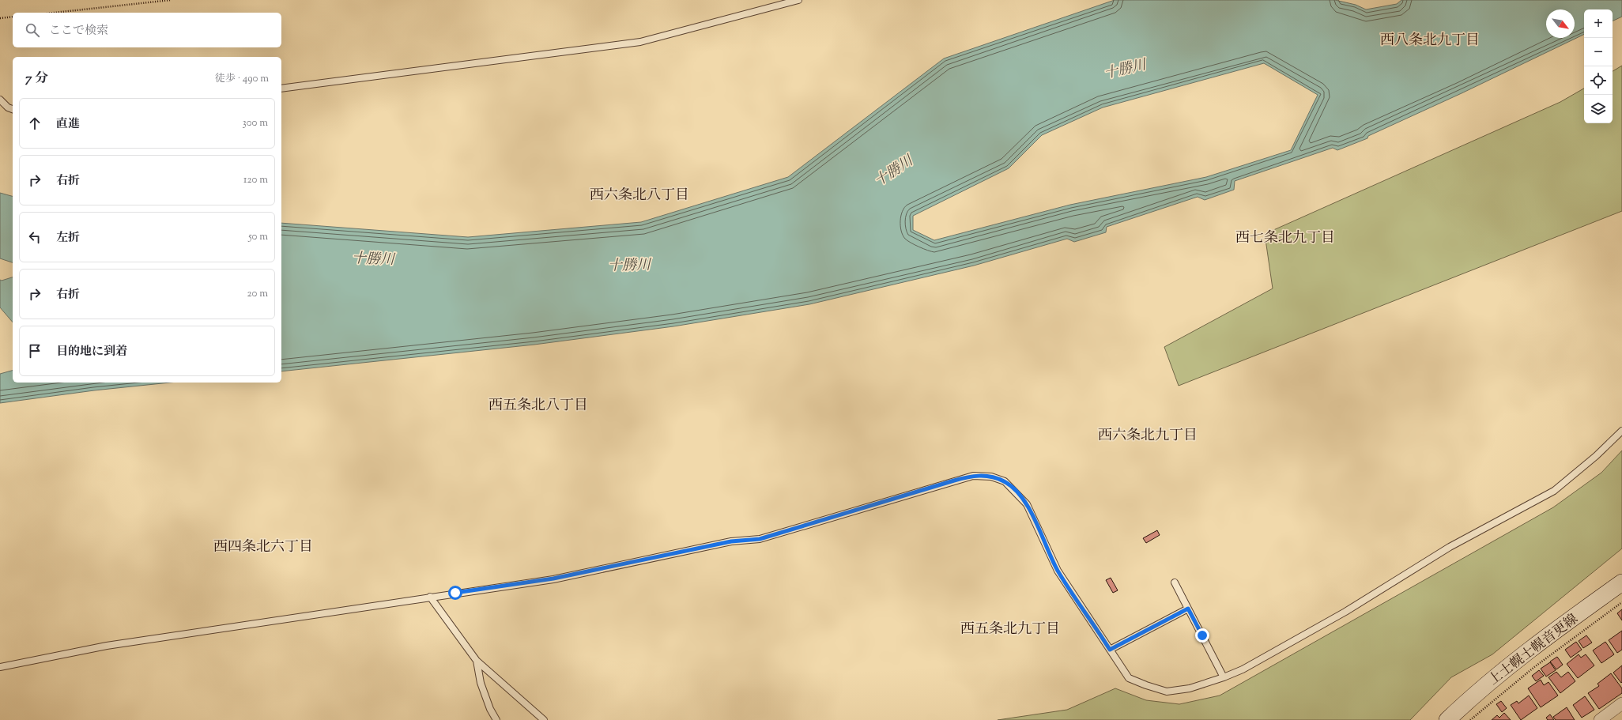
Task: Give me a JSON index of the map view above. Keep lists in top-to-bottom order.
{
  "streets": {
    "main road": ["上士幌士幌音更線"]
  },
  "districts": [
    "西八条北九丁目",
    "西六条北八丁目",
    "西七条北九丁目",
    "西五条北八丁目",
    "西六条北九丁目",
    "西四条北六丁目",
    "西五条北九丁目"
  ],
  "water": ["十勝川"],
  "north": "bottom right",
  "page": {
    "map_buttons": ["+", "−"],
    "search": "ここで検索",
    "heading": ["7 分", "徒歩 · 490 m"],
    "list": [
      ["直進", "300 m"],
      ["右折", "120 m"],
      ["左折", "50 m"],
      ["右折", "20 m"],
      "目的地に到着"
    ]
  }
}
